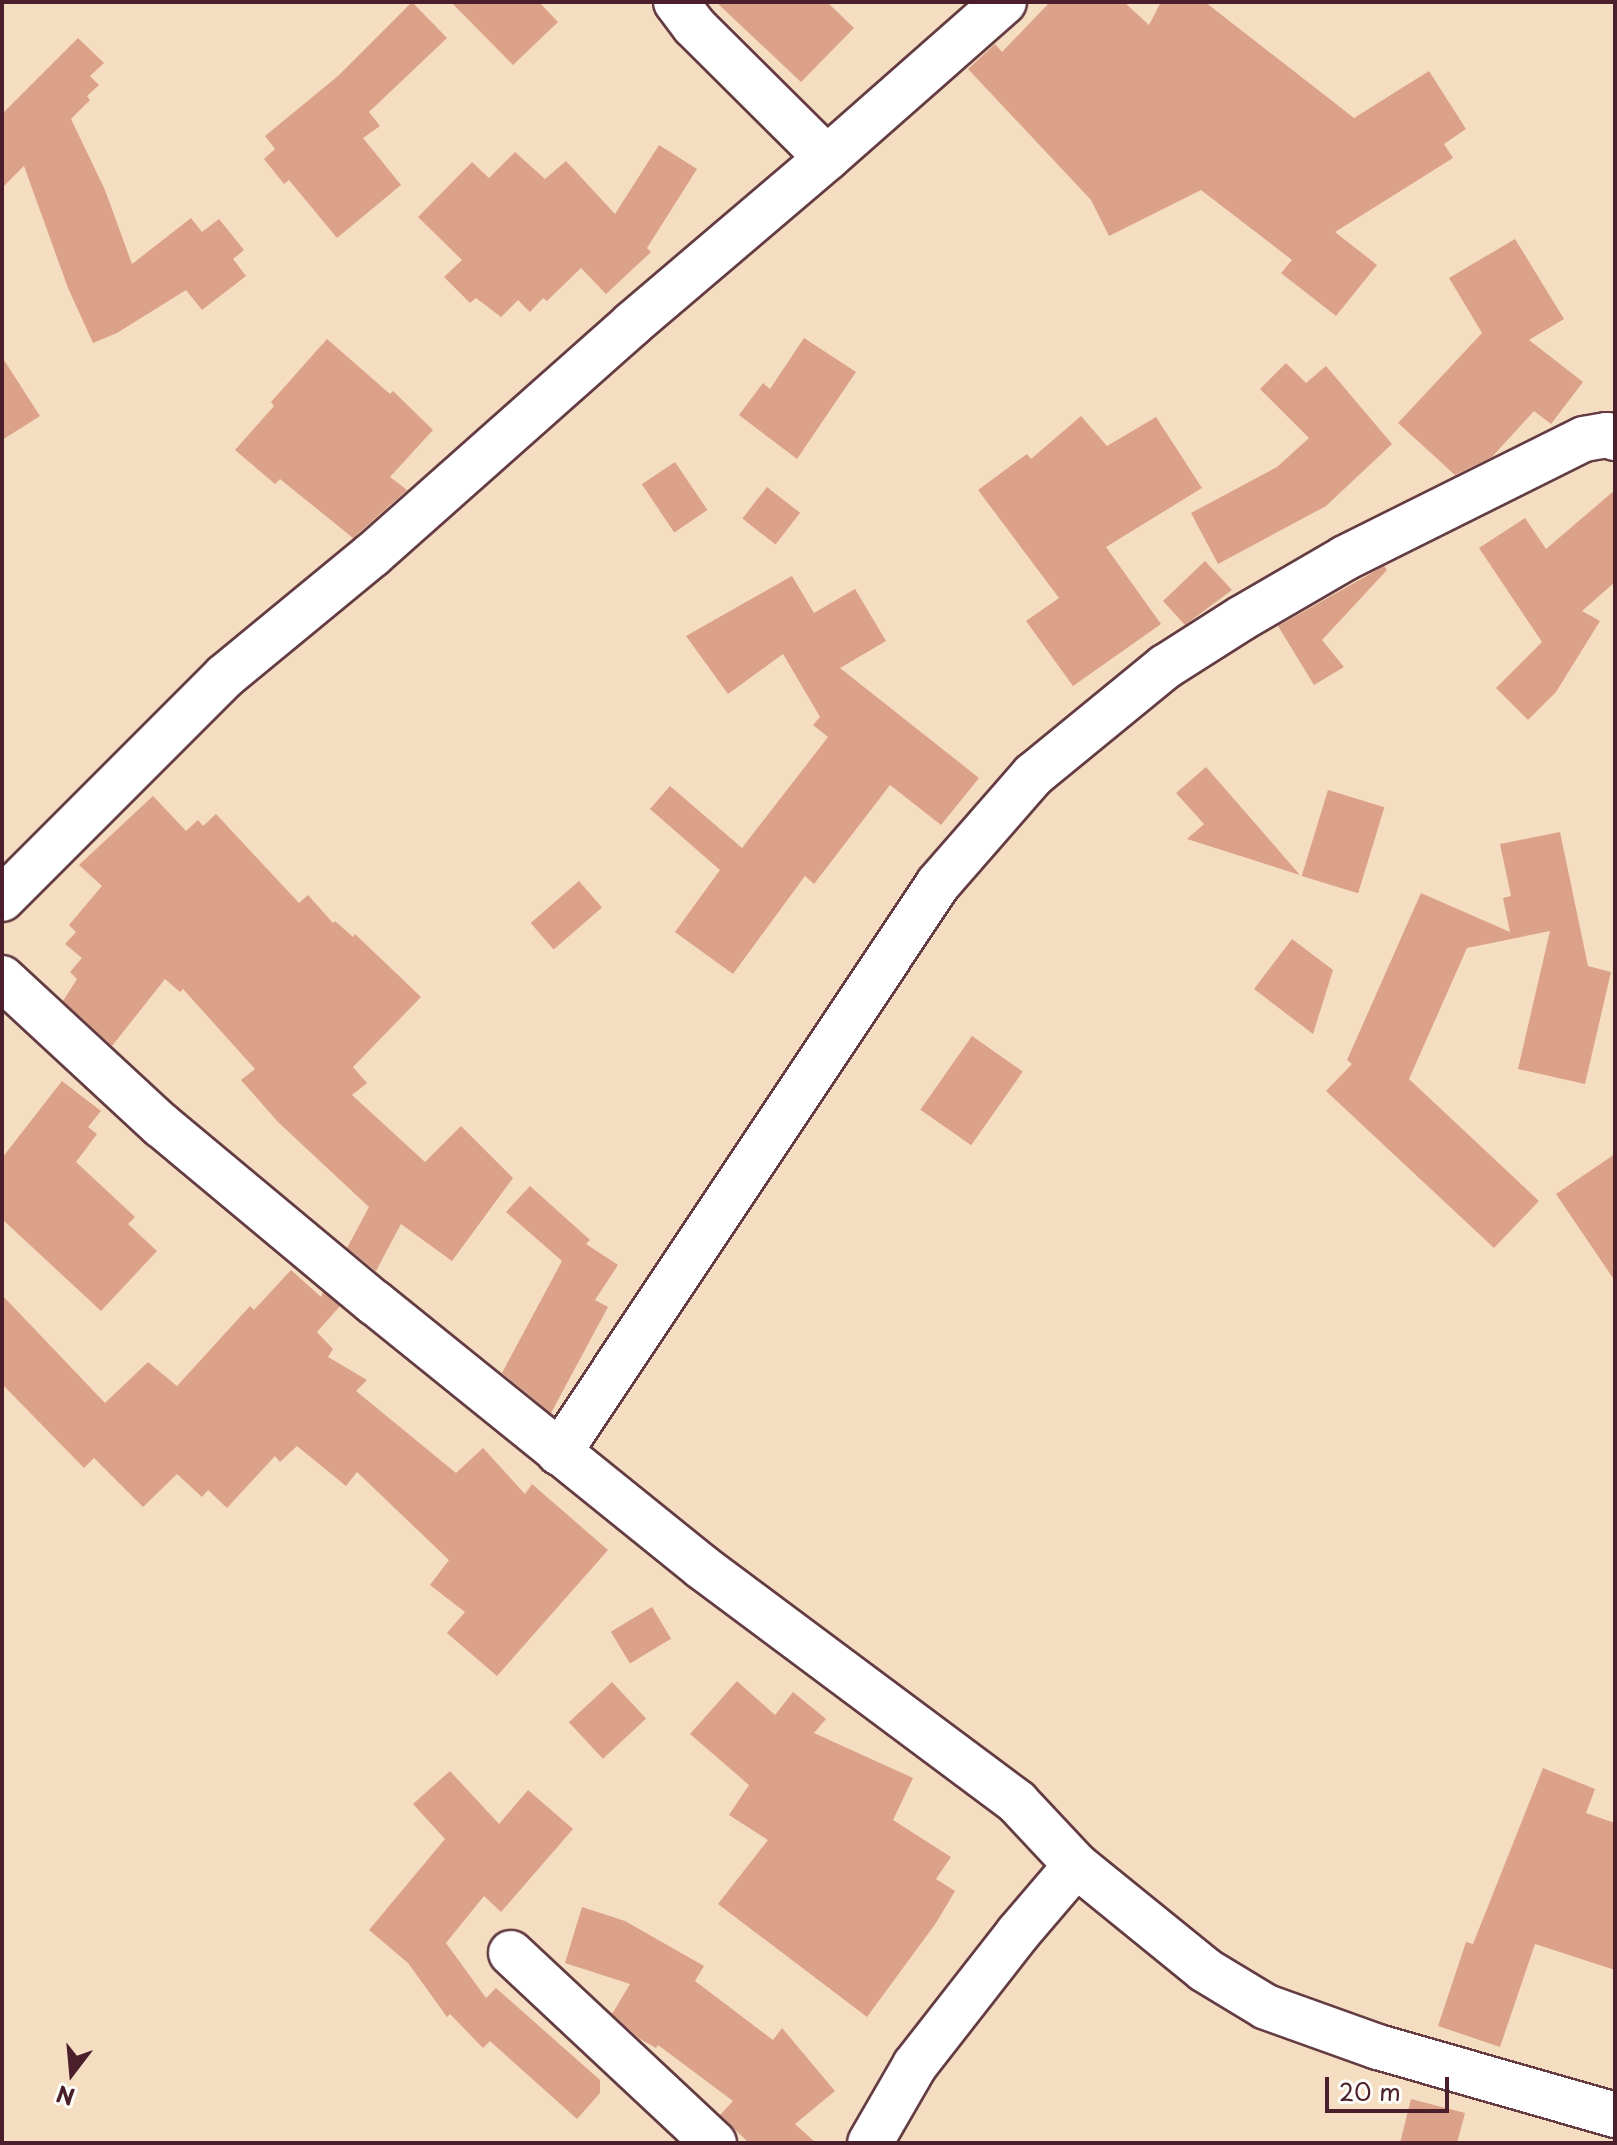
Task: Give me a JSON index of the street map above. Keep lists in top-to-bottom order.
{
  "scale_bar": "20 m",
  "north": "bottom"
}
